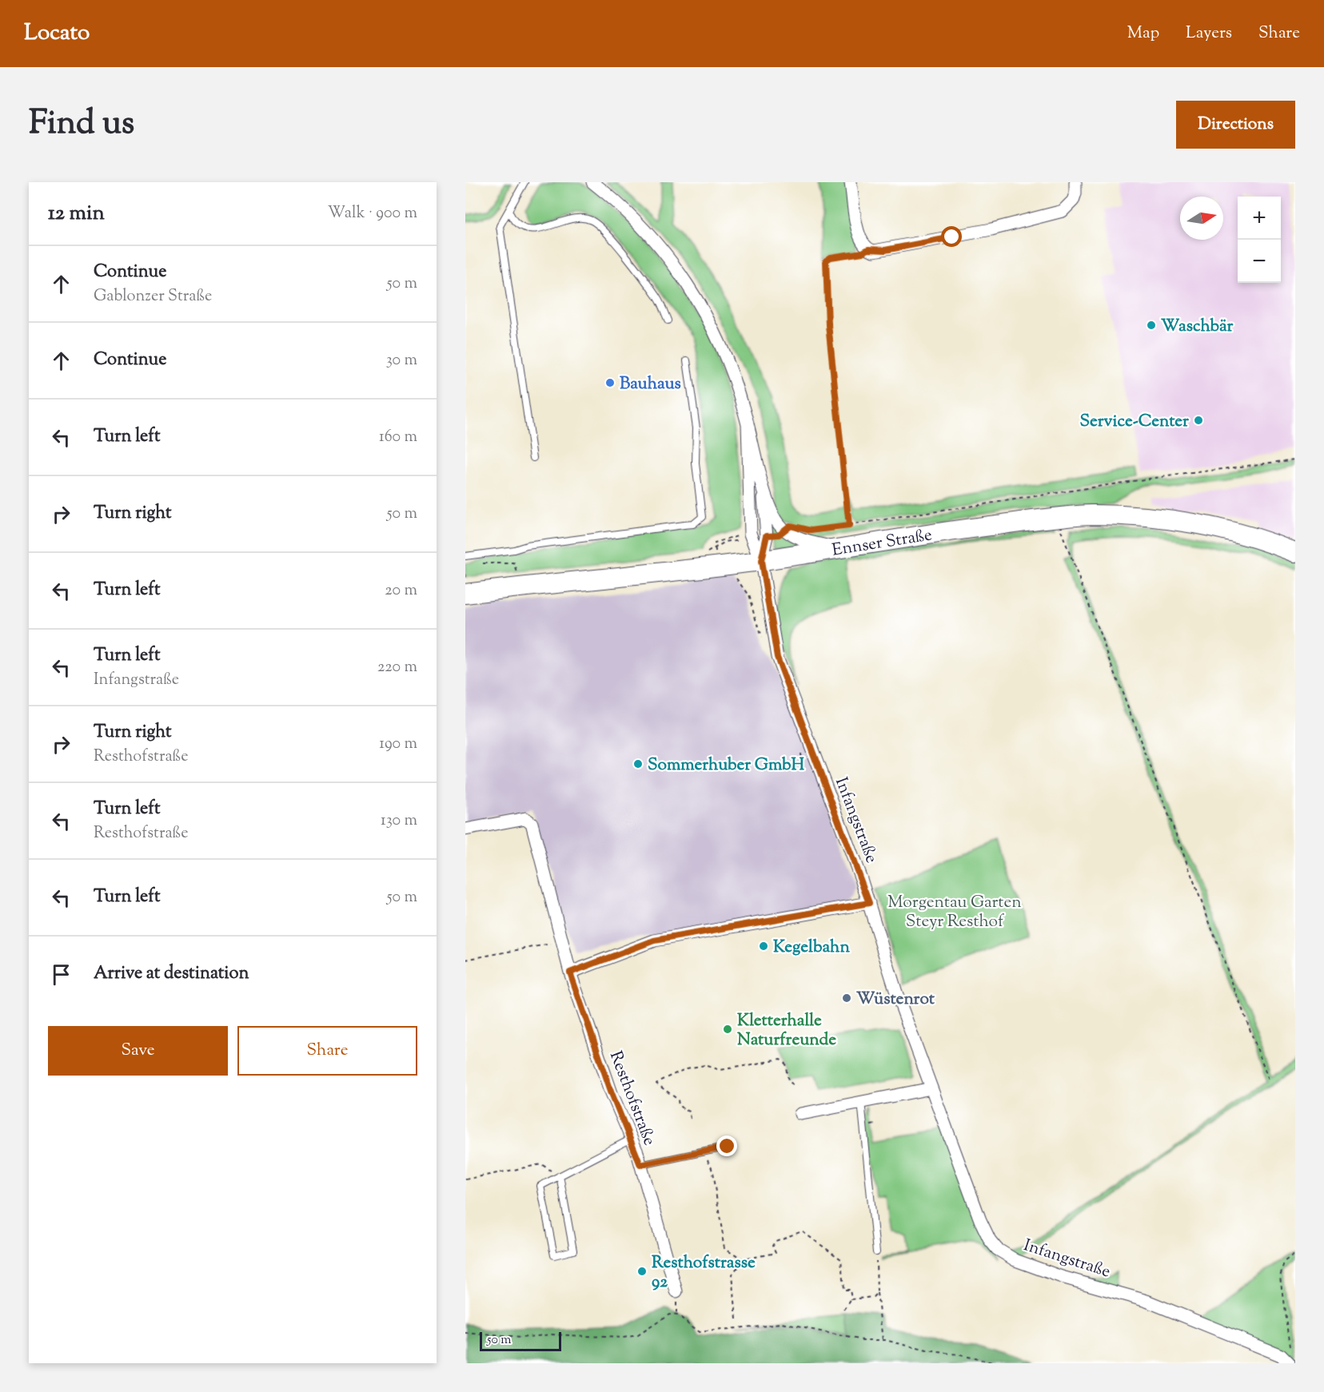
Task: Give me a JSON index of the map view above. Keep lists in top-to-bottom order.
{
  "streets": {
    "main road": ["Ennser Straße"],
    "street": ["Infangstraße", "Resthofstraße"]
  },
  "crossings": [
    ["Ennser Straße", "Infangstraße"]
  ],
  "parks": ["Morgentau Garten Steyr Resthof"],
  "places": [
    "Waschbär",
    "Bauhaus",
    "Service-Center",
    "Sommerhuber GmbH",
    "Kegelbahn",
    "Wüstenrot",
    "Kletterhalle Naturfreunde",
    "Resthofstrasse 92"
  ],
  "scale_bar": "50 m",
  "north": "right",
  "page": {
    "header": "Locato",
    "nav": ["Map", "Layers", "Share"],
    "title": "Find us",
    "buttons": [
      "Directions",
      ["Save", "Share"]
    ],
    "heading": ["12 min", "Walk · 900 m"],
    "map_buttons": ["+", "−"],
    "list": [
      ["Continue", "Gablonzer Straße", "50 m"],
      ["Continue", "30 m"],
      ["Turn left", "160 m"],
      ["Turn right", "50 m"],
      ["Turn left", "20 m"],
      ["Turn left", "Infangstraße", "220 m"],
      ["Turn right", "Resthofstraße", "190 m"],
      ["Turn left", "Resthofstraße", "130 m"],
      ["Turn left", "50 m"],
      "Arrive at destination"
    ],
    "scale": "50 m"
  }
}
